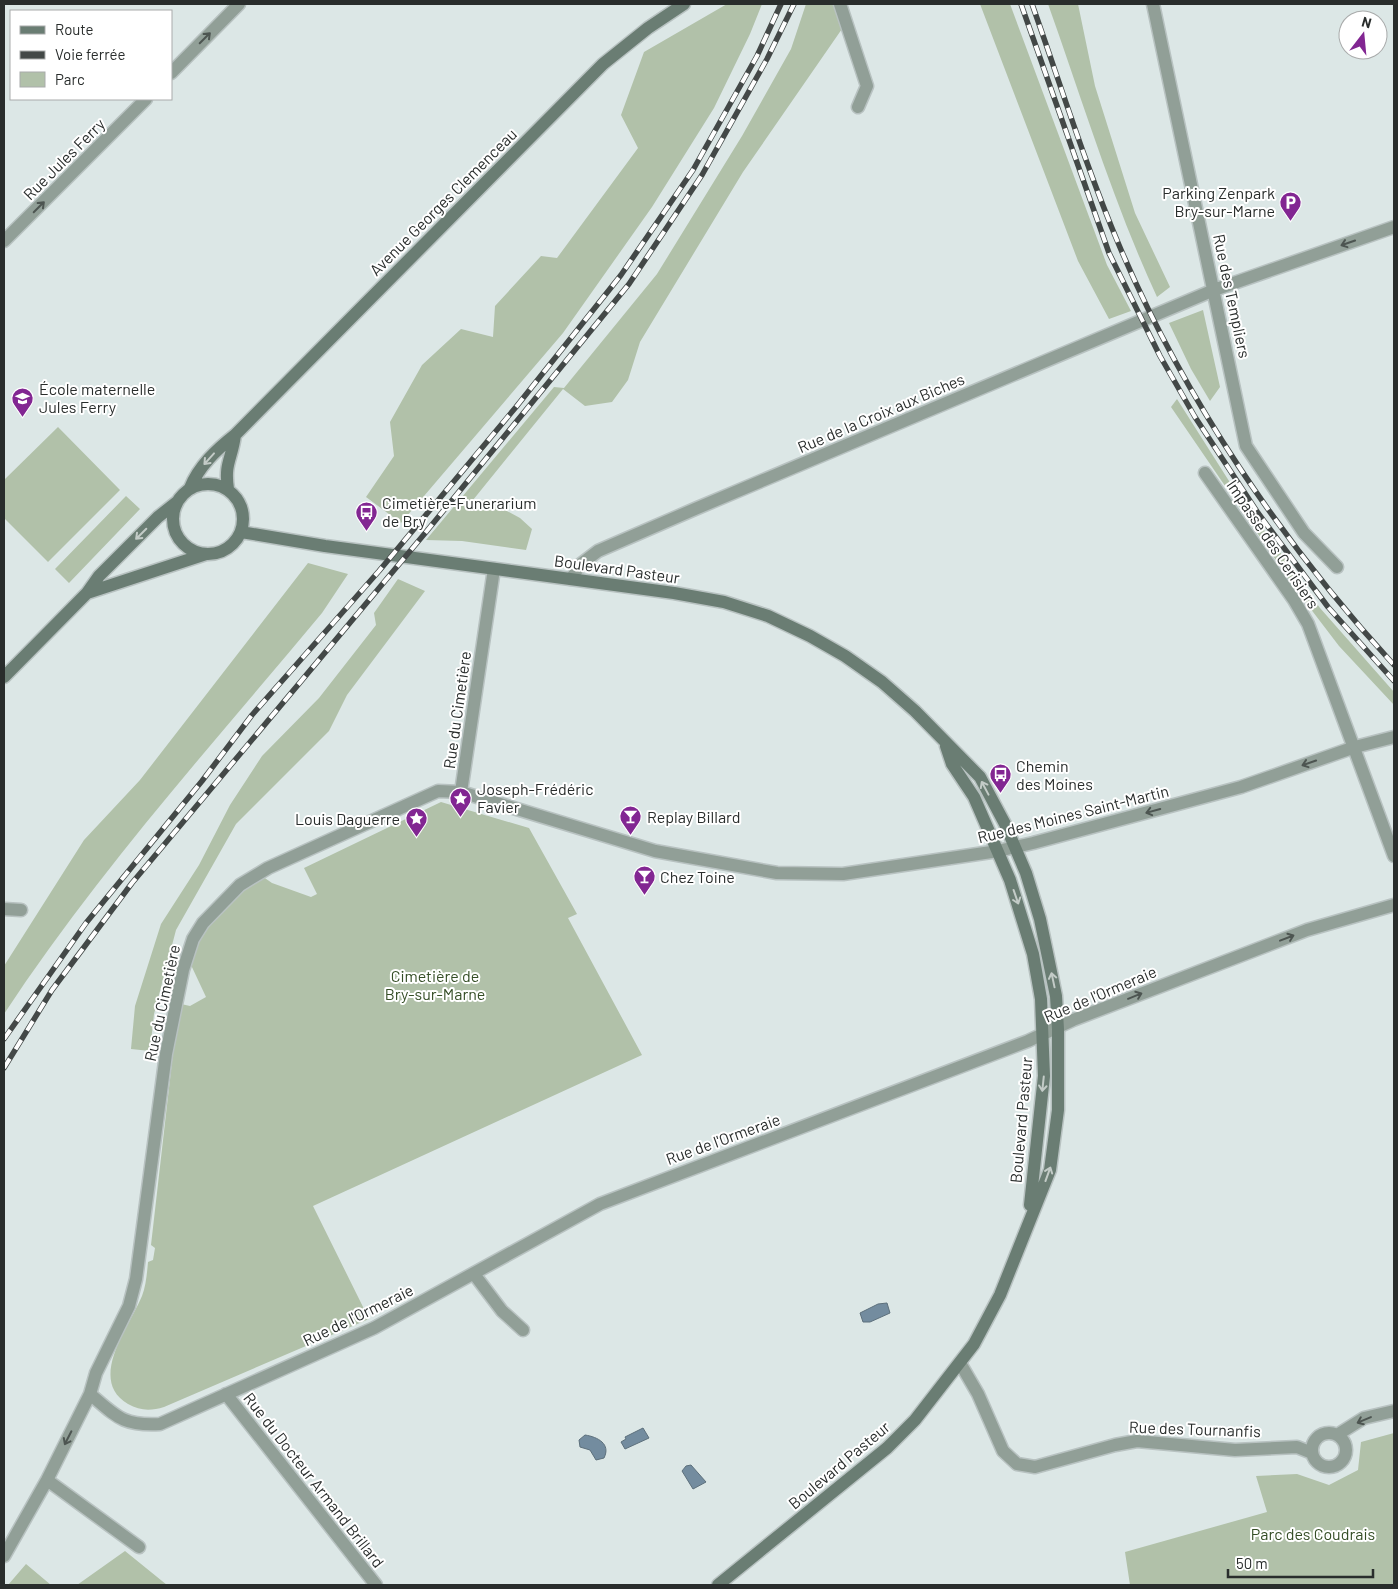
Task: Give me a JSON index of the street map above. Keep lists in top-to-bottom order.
{
  "streets": {
    "main road": ["Avenue Georges Clemenceau", "Boulevard Pasteur"],
    "street": [
      "Rue Jules Ferry",
      "Rue des Templiers",
      "Rue de la Croix aux Biches",
      "Impasse des Cerisiers",
      "Rue du Cimetière",
      "Rue des Moines Saint-Martin",
      "Rue de l'Ormeraie",
      "Rue des Tournanfis",
      "Rue du Docteur Armand Brillard"
    ]
  },
  "crossings": [
    ["Avenue Georges Clemenceau", "Boulevard Pasteur"],
    ["Rue des Templiers", "Rue de la Croix aux Biches"],
    ["Rue de la Croix aux Biches", "Boulevard Pasteur"],
    ["Impasse des Cerisiers", "Rue des Moines Saint-Martin"],
    ["Boulevard Pasteur", "Rue du Cimetière"],
    ["Boulevard Pasteur", "Rue des Moines Saint-Martin"],
    ["Boulevard Pasteur", "Rue de l'Ormeraie"],
    ["Boulevard Pasteur", "Rue des Tournanfis"],
    ["Rue du Cimetière", "Rue des Moines Saint-Martin"],
    ["Rue du Cimetière", "Rue de l'Ormeraie"],
    ["Rue de l'Ormeraie", "Rue du Docteur Armand Brillard"]
  ],
  "one_way": ["Rue Jules Ferry", "Rue des Moines Saint-Martin"],
  "parks": ["Cimetière de Bry-sur-Marne", "Parc des Coudrais"],
  "places": {
    "parking": ["Parking Zenpark Bry-sur-Marne"],
    "school or university": ["École maternelle Jules Ferry"],
    "bus stop": ["Cimetière-Funerarium de Bry", "Chemin des Moines"],
    "place": ["Joseph-Frédéric Favier", "Louis Daguerre"],
    "bar": ["Replay Billard", "Chez Toine"]
  },
  "legend": ["Route", "Voie ferrée", "Parc"],
  "scale_bar": "50 m",
  "north": "top"
}
